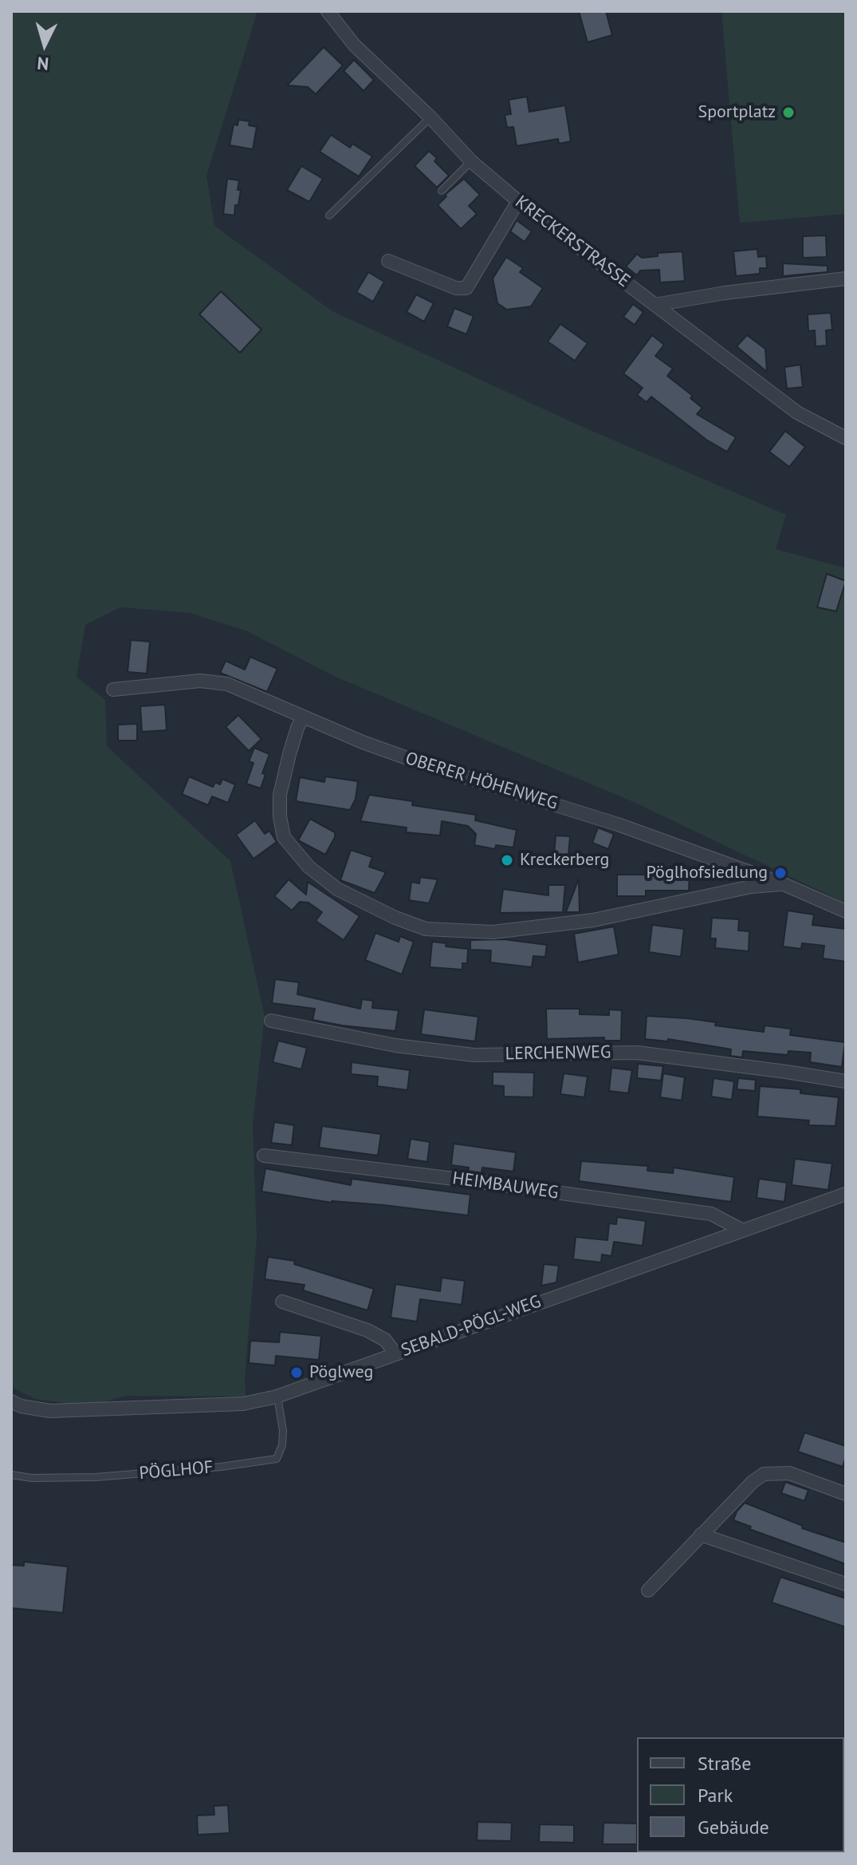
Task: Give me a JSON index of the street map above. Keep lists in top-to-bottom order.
{
  "streets": {
    "street": [
      "KRECKERSTRASSE",
      "OBERER HÖHENWEG",
      "LERCHENWEG",
      "HEIMBAUWEG",
      "SEBALD-PÖGL-WEG"
    ],
    "lane": ["PÖGLHOF"]
  },
  "crossings": [
    ["HEIMBAUWEG", "SEBALD-PÖGL-WEG"],
    ["SEBALD-PÖGL-WEG", "PÖGLHOF"]
  ],
  "places": [
    "Sportplatz",
    "Kreckerberg",
    "Pöglhofsiedlung",
    "Pöglweg"
  ],
  "legend": ["Straße", "Park", "Gebäude"],
  "north": "bottom"
}
